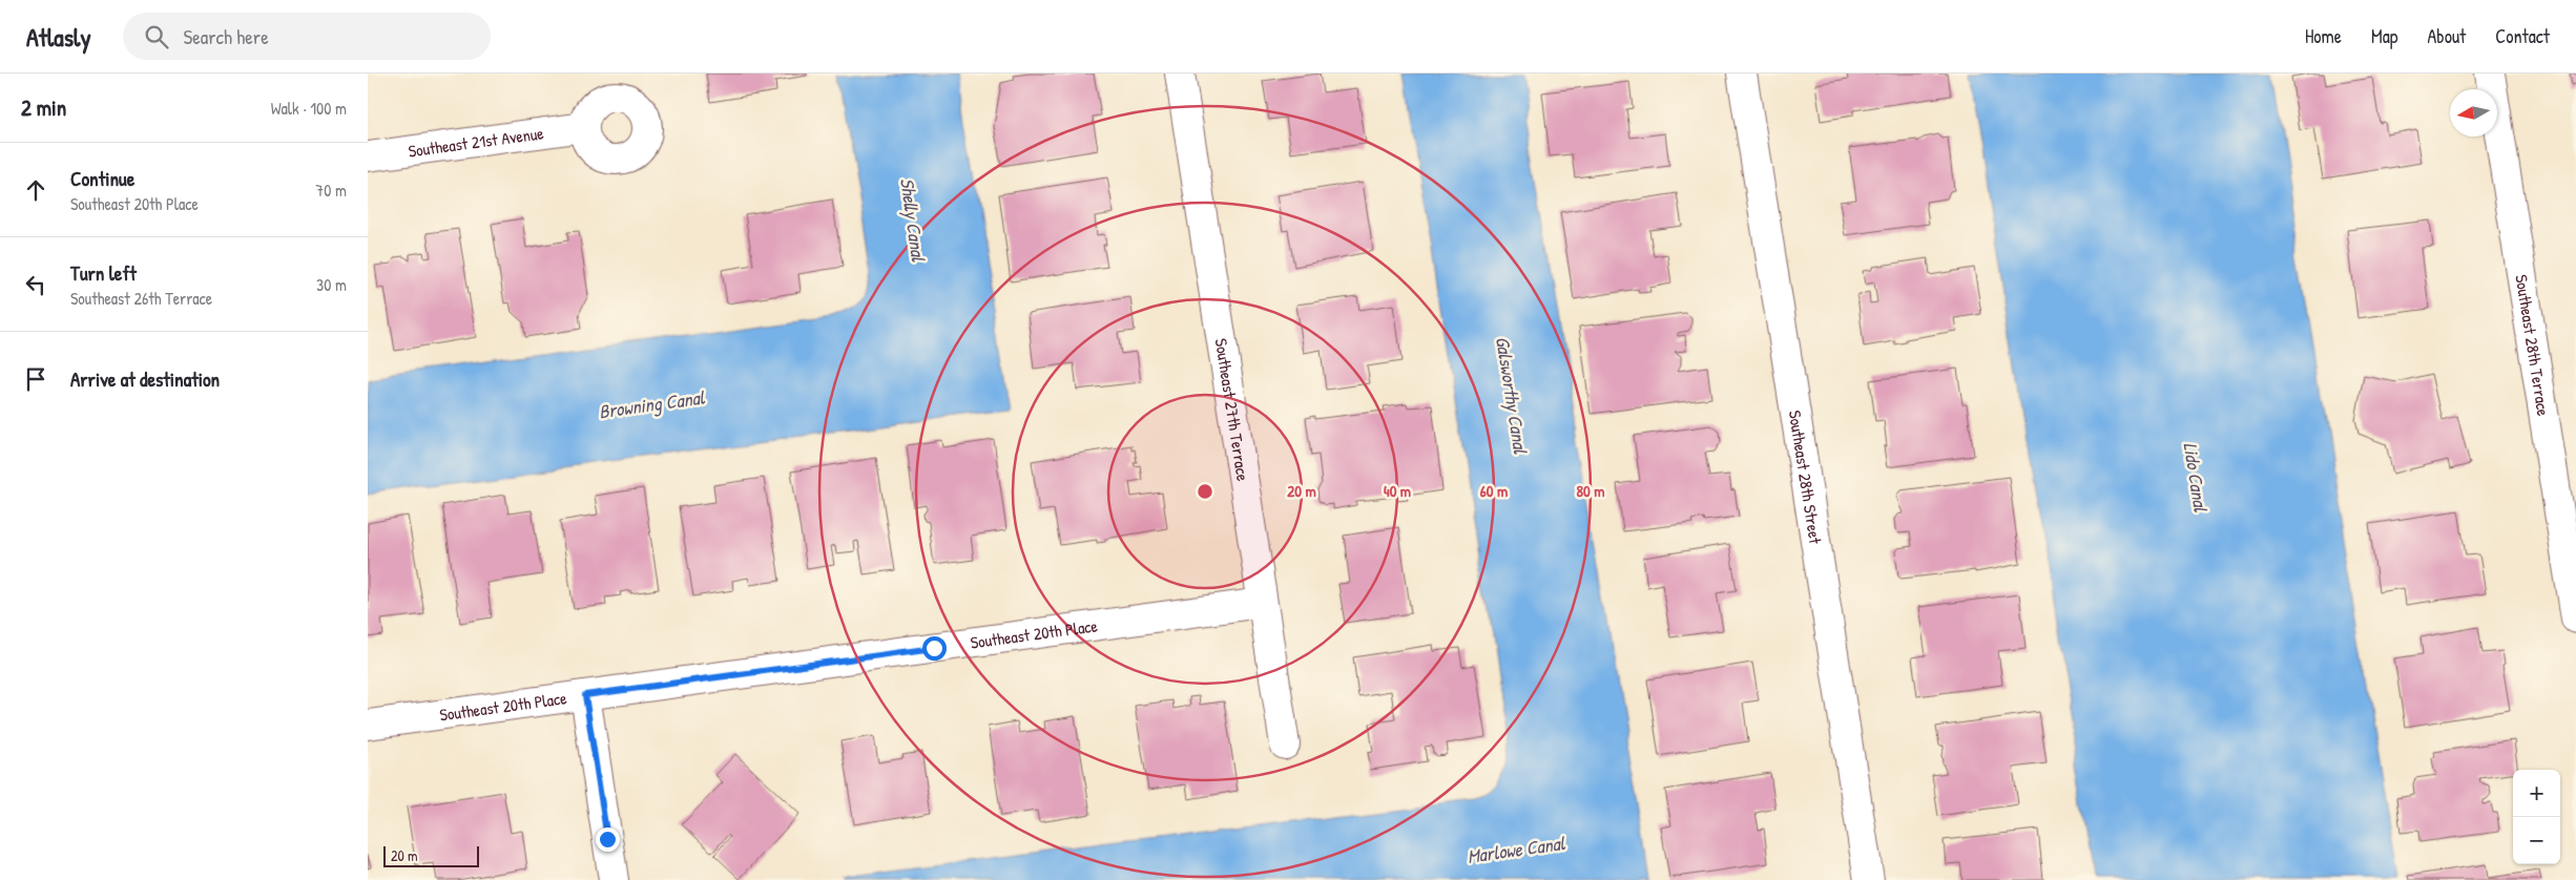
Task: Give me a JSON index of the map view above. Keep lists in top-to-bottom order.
{
  "streets": {
    "street": [
      "Southeast 21st Avenue",
      "Southeast 28th Terrace",
      "Southeast 27th Terrace",
      "Southeast 28th Street",
      "Southeast 20th Place"
    ]
  },
  "crossings": [
    ["Southeast 27th Terrace", "Southeast 20th Place"]
  ],
  "water": [
    "Shelly Canal",
    "Galsworthy Canal",
    "Browning Canal",
    "Lido Canal",
    "Marlowe Canal"
  ],
  "scale_bar": "20 m",
  "north": "left",
  "page": {
    "header": "Atlasly",
    "search": "Search here",
    "nav": [
      "Home",
      "Map",
      "About",
      "Contact"
    ],
    "heading": ["2 min", "Walk · 100 m"],
    "list": [
      ["Continue", "Southeast 20th Place", "70 m"],
      ["Turn left", "Southeast 26th Terrace", "30 m"],
      "Arrive at destination"
    ],
    "map_buttons": ["+", "−"],
    "scale": "20 m"
  },
  "rings": [
    "20 m",
    "40 m",
    "60 m",
    "80 m"
  ]
}
